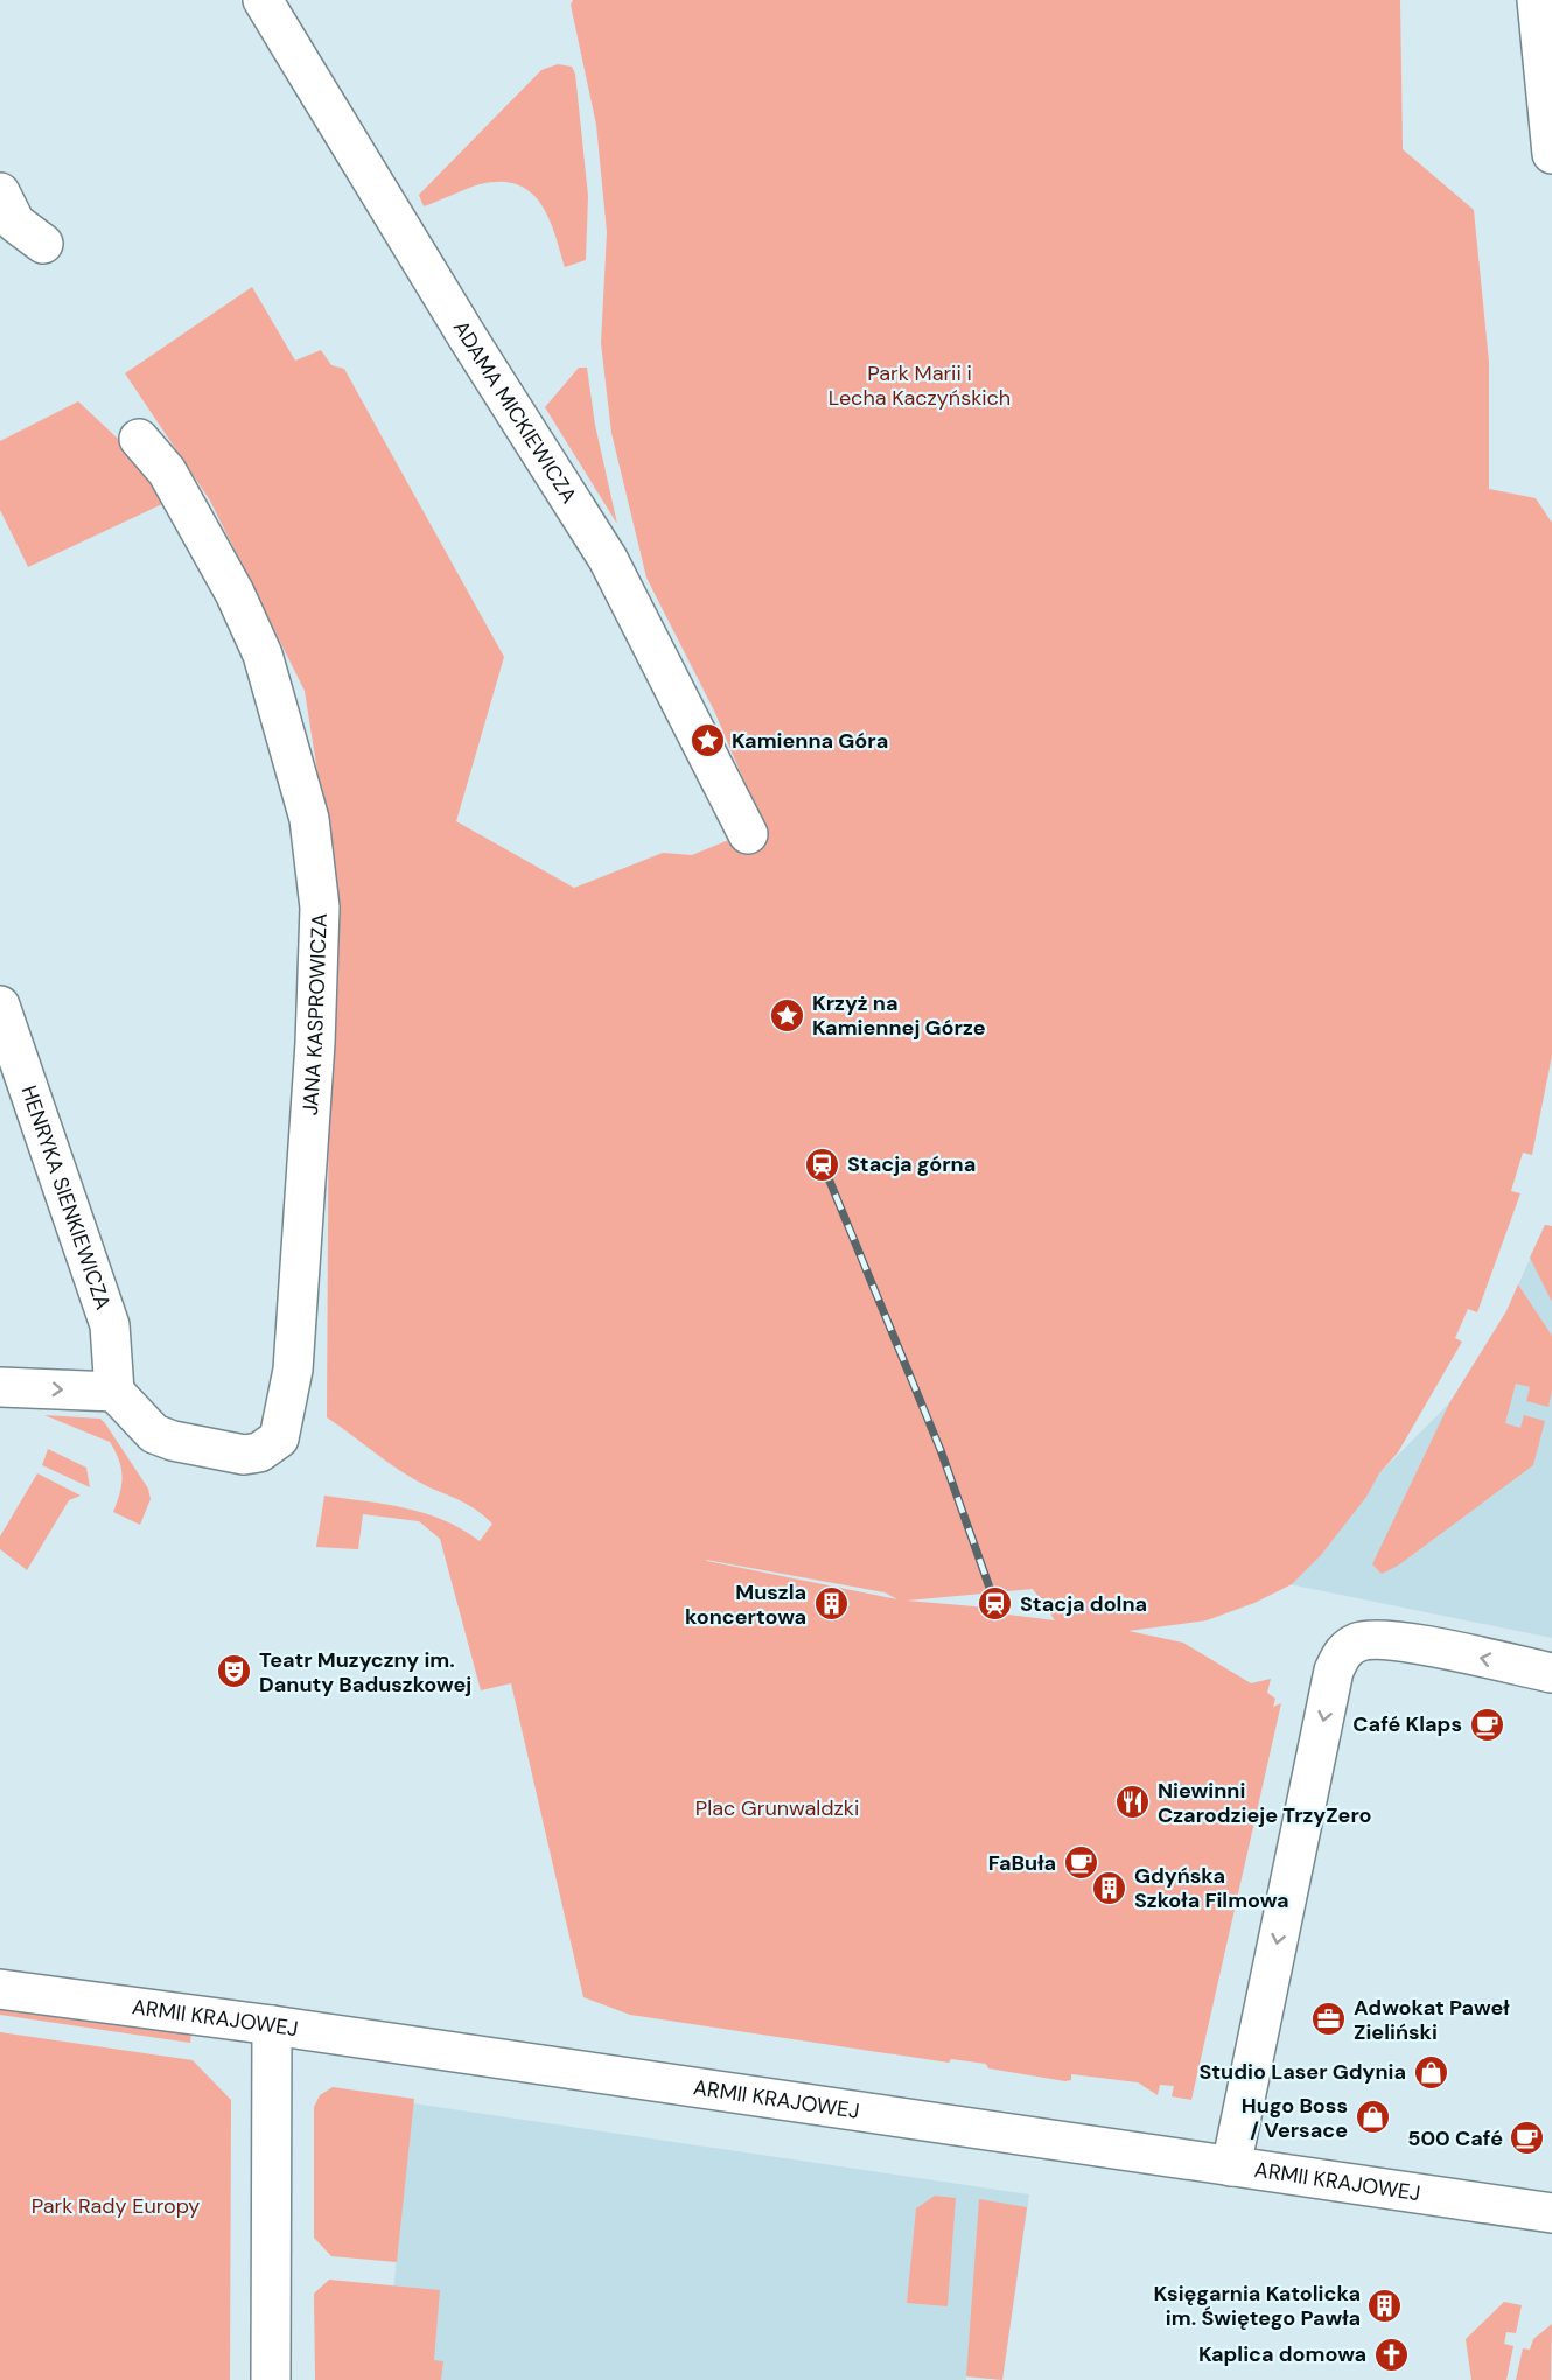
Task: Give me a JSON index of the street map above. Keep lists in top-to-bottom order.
{
  "streets": {
    "street": [
      "ADAMA MICKIEWICZA",
      "JANA KASPROWICZA",
      "HENRYKA SIENKIEWICZA",
      "ARMII KRAJOWEJ"
    ]
  },
  "crossings": [
    ["JANA KASPROWICZA", "HENRYKA SIENKIEWICZA"]
  ],
  "parks": ["Park Marii i Lecha Kaczyńskich", "Plac Grunwaldzki", "Park Rady Europy"],
  "places": {
    "place": ["Kamienna Góra", "Krzyż na Kamiennej Górze"],
    "station": ["Stacja górna", "Stacja dolna"],
    "building": ["Muszla koncertowa", "Gdyńska Szkoła Filmowa", "Księgarnia Katolicka im. Świętego Pawła"],
    "theatre": ["Teatr Muzyczny im. Danuty Baduszkowej"],
    "cafe": ["Café Klaps", "FaBuła", "500 Café"],
    "restaurant": ["Niewinni Czarodzieje TrzyZero"],
    "office": ["Adwokat Paweł Zieliński"],
    "shop": ["Studio Laser Gdynia", "Hugo Boss / Versace"],
    "church": ["Kaplica domowa"]
  }
}
